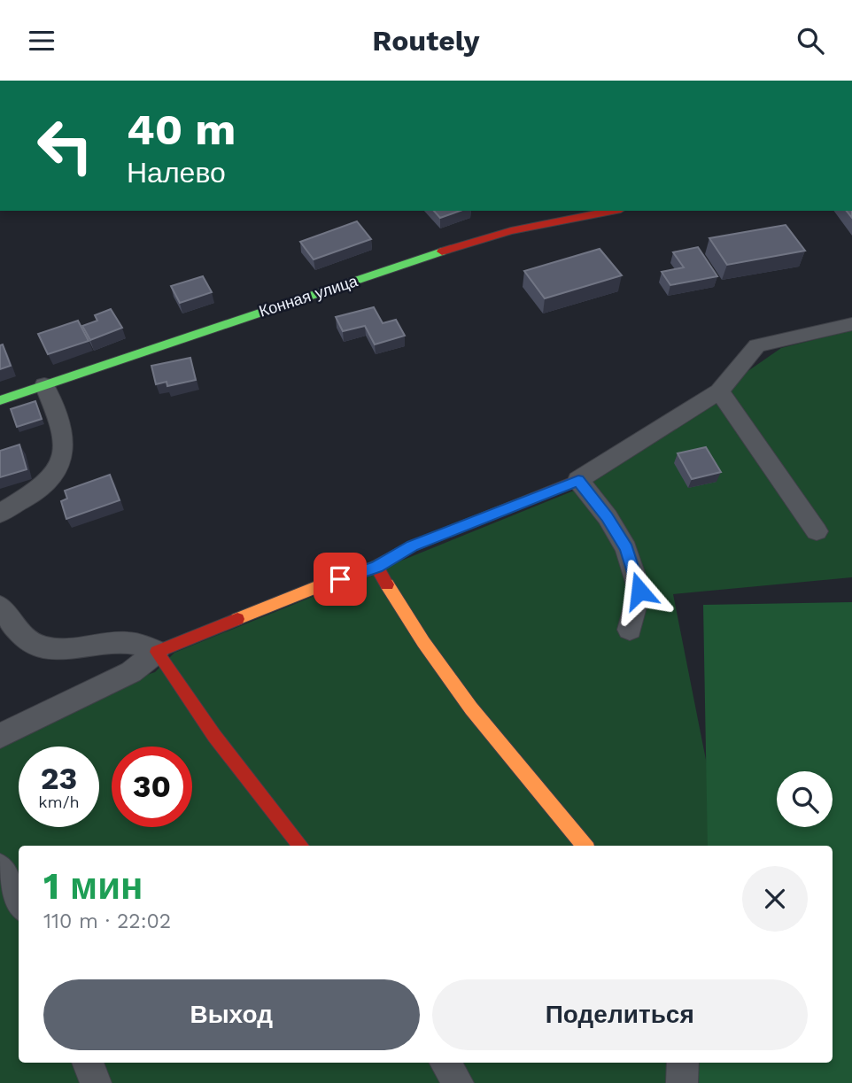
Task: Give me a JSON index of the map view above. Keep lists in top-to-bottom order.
{
  "streets": {
    "street": ["Конная улица"]
  },
  "page": {
    "header": "Routely",
    "turn": ["40 m", "Налево"],
    "speed": "23 km/h",
    "limit": "30",
    "heading": ["1 мин", "110 m · 22:02"],
    "buttons": ["Выход", "Поделиться"]
  }
}
